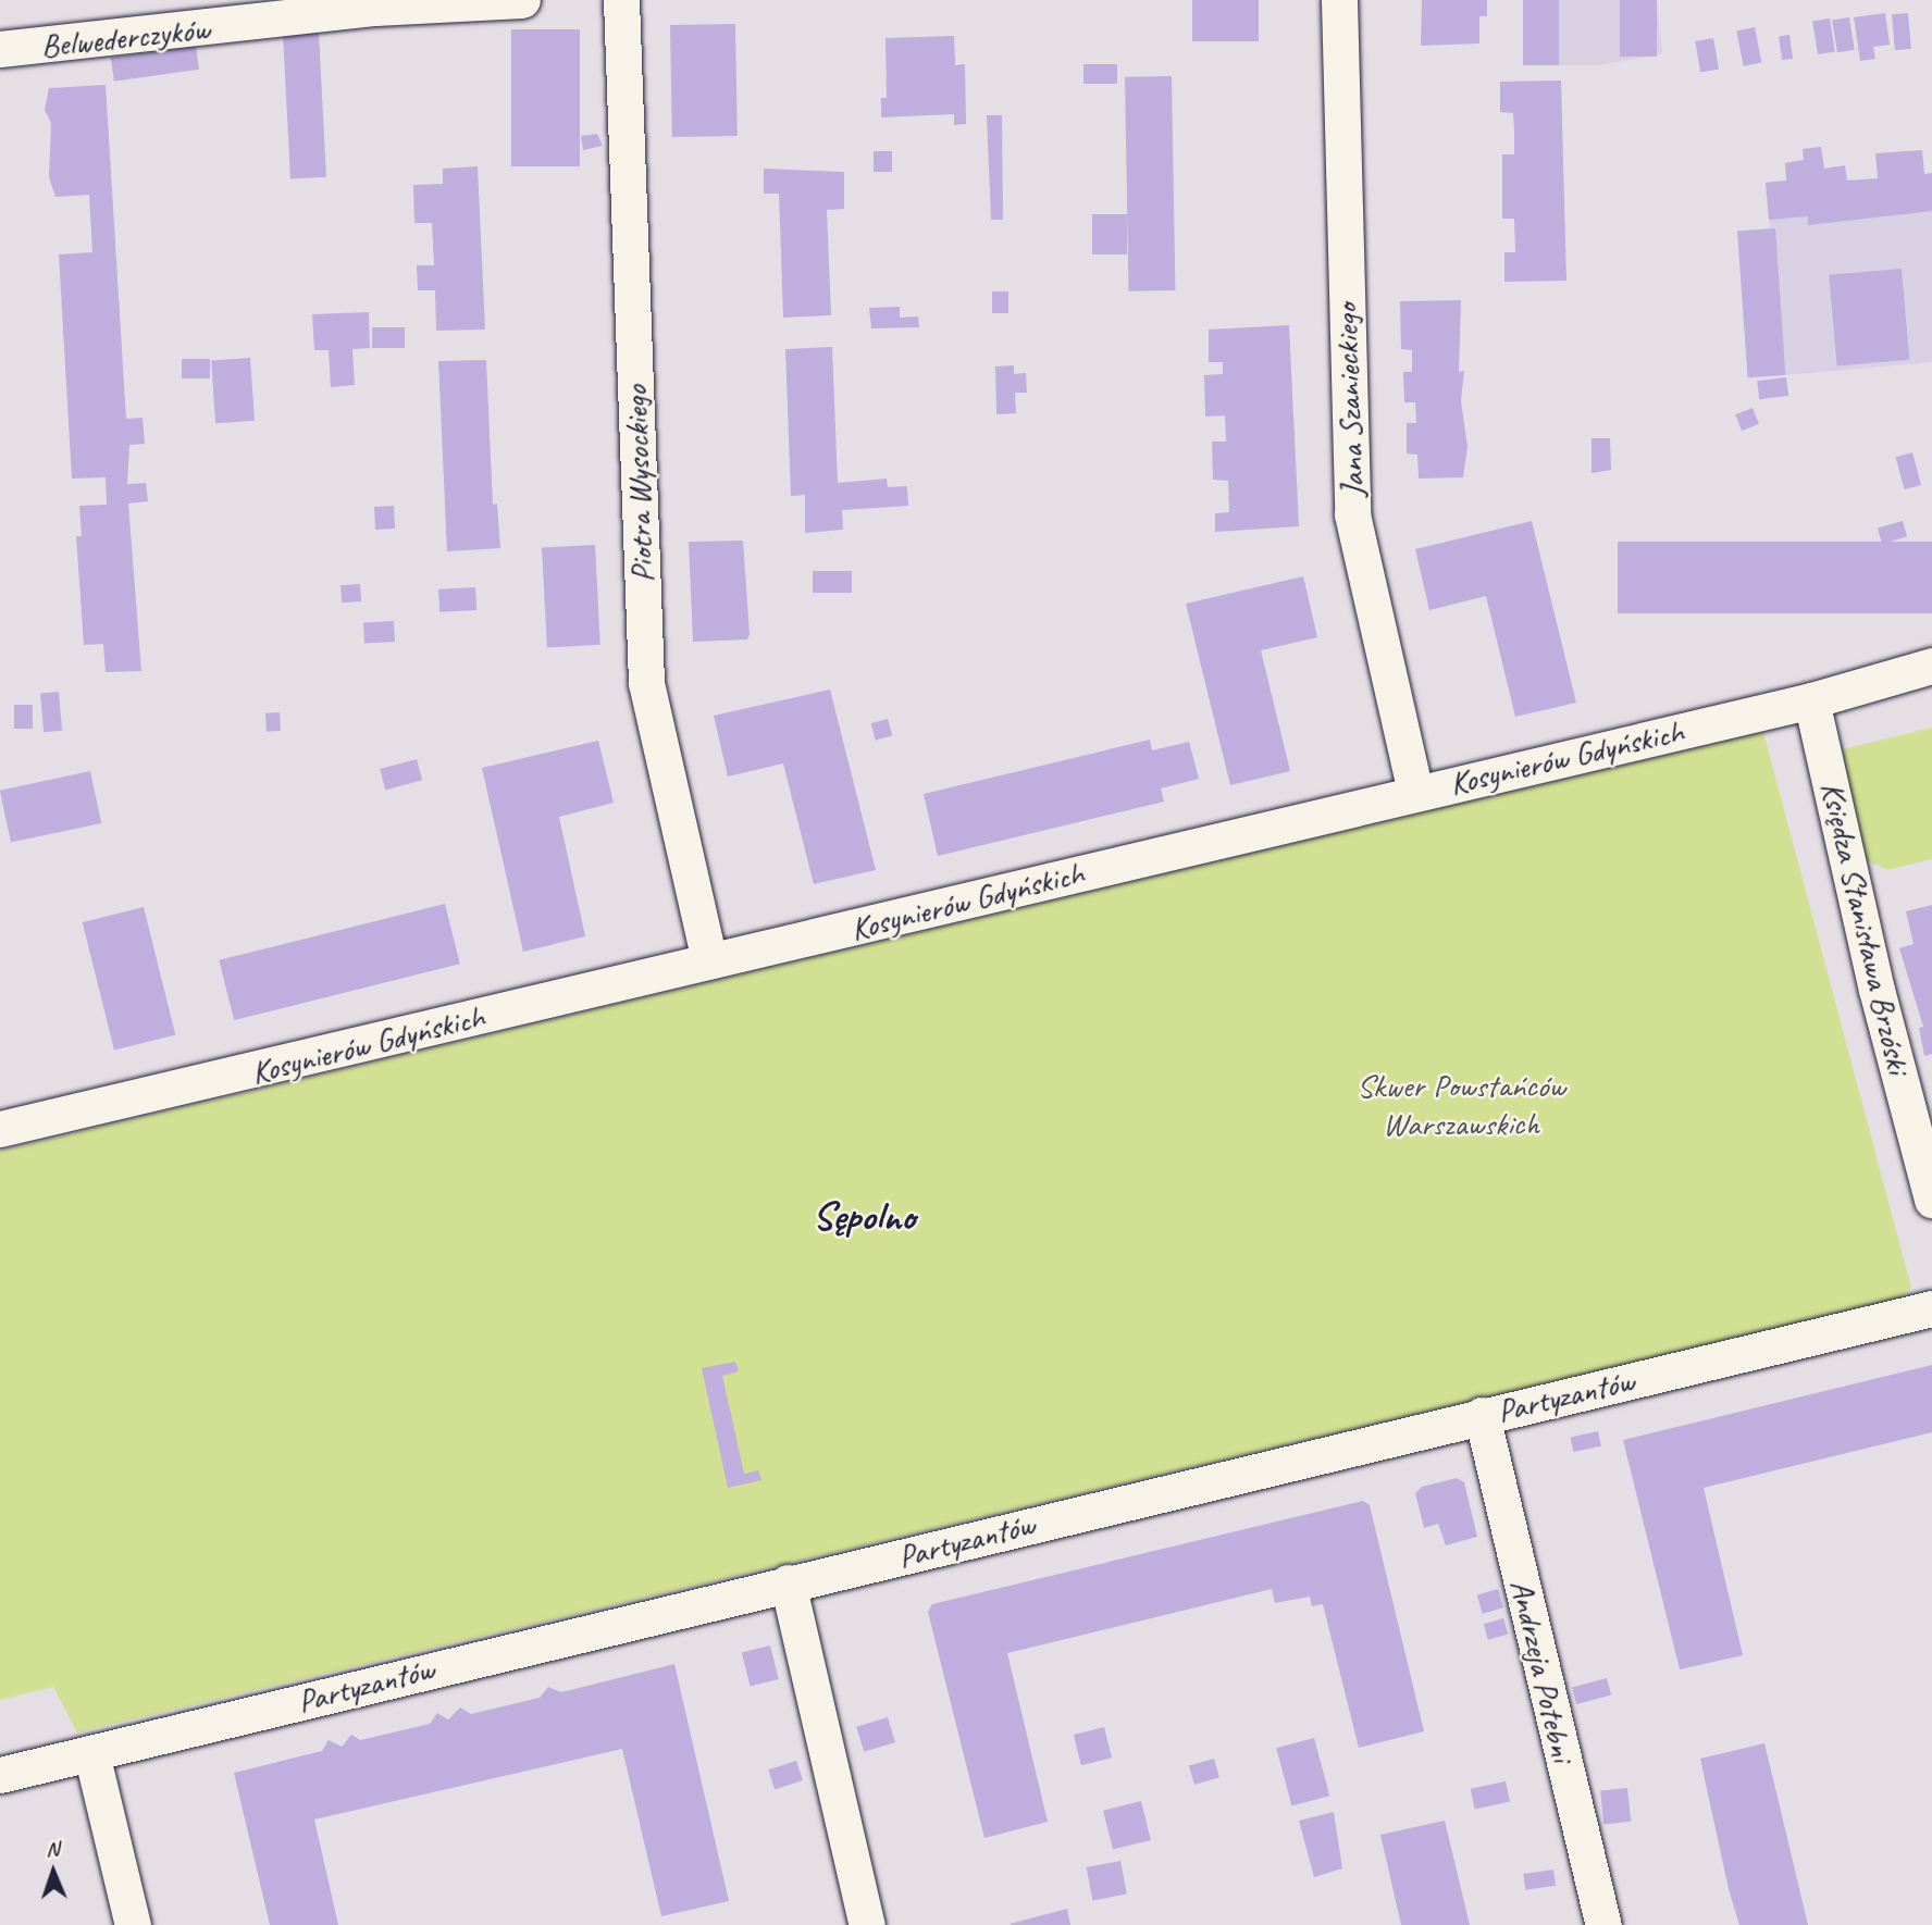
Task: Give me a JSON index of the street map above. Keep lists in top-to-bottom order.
{
  "streets": {
    "street": [
      "Belwederczyków",
      "Jana Szanieckiego",
      "Piotra Wysockiego",
      "Kosynierów Gdyńskich",
      "Księdza Stanisława Brzóski",
      "Partyzantów",
      "Andrzeja Potebni"
    ]
  },
  "crossings": [
    ["Jana Szanieckiego", "Kosynierów Gdyńskich"],
    ["Piotra Wysockiego", "Kosynierów Gdyńskich"],
    ["Kosynierów Gdyńskich", "Księdza Stanisława Brzóski"],
    ["Partyzantów", "Andrzeja Potebni"]
  ],
  "districts": ["Sępolno"],
  "parks": ["Skwer Powstańców Warszawskich"],
  "north": "top"
}
